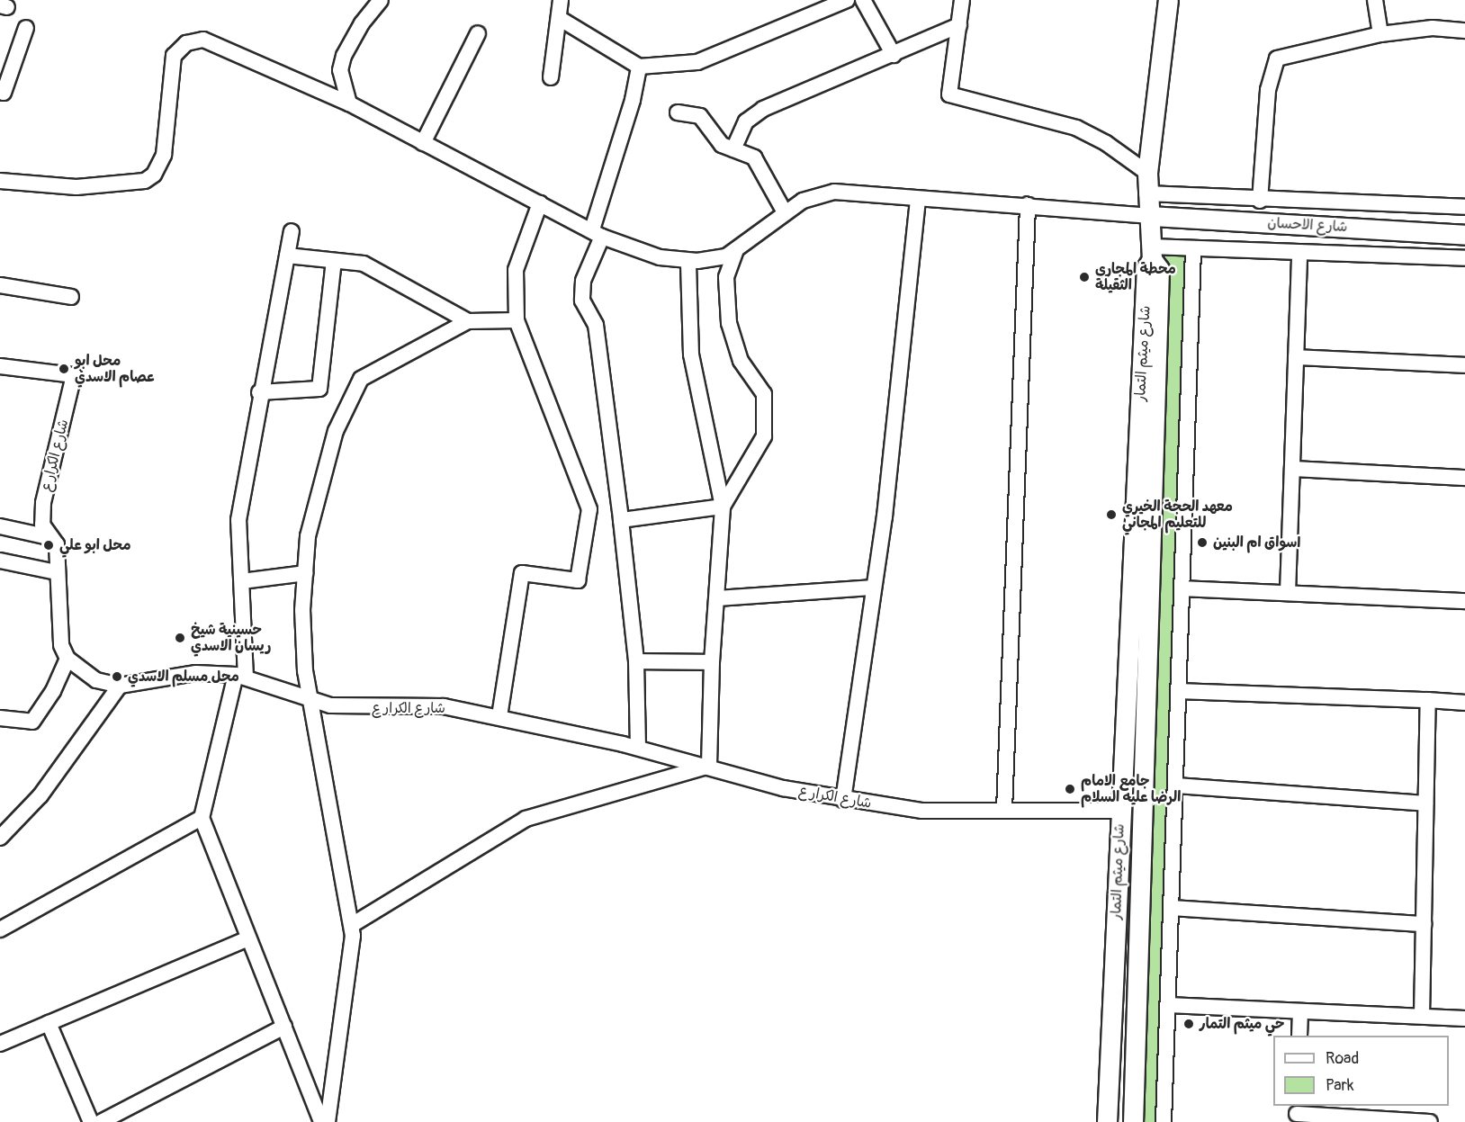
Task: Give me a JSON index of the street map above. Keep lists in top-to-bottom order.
{
  "streets": {
    "street": ["شارع الاحسان", "شارع ميثم التمار", "شارع الكرار ع"]
  },
  "crossings": [
    ["شارع ميثم التمار", "شارع الكرار ع"]
  ],
  "places": [
    "محطة المجاري الثقيلة",
    "محل ابو عصام الاسدي",
    "معهد الحجة الخيري للتعليم المجاني",
    "اسواق ام البنين",
    "محل ابو علي",
    "حسينية شيخ ريسان الاسدي",
    "محل مسلم الاسدي",
    "جامع الامام الرضا عليه السلام",
    "حي ميثم التمار"
  ],
  "legend": ["Road", "Park"]
}
